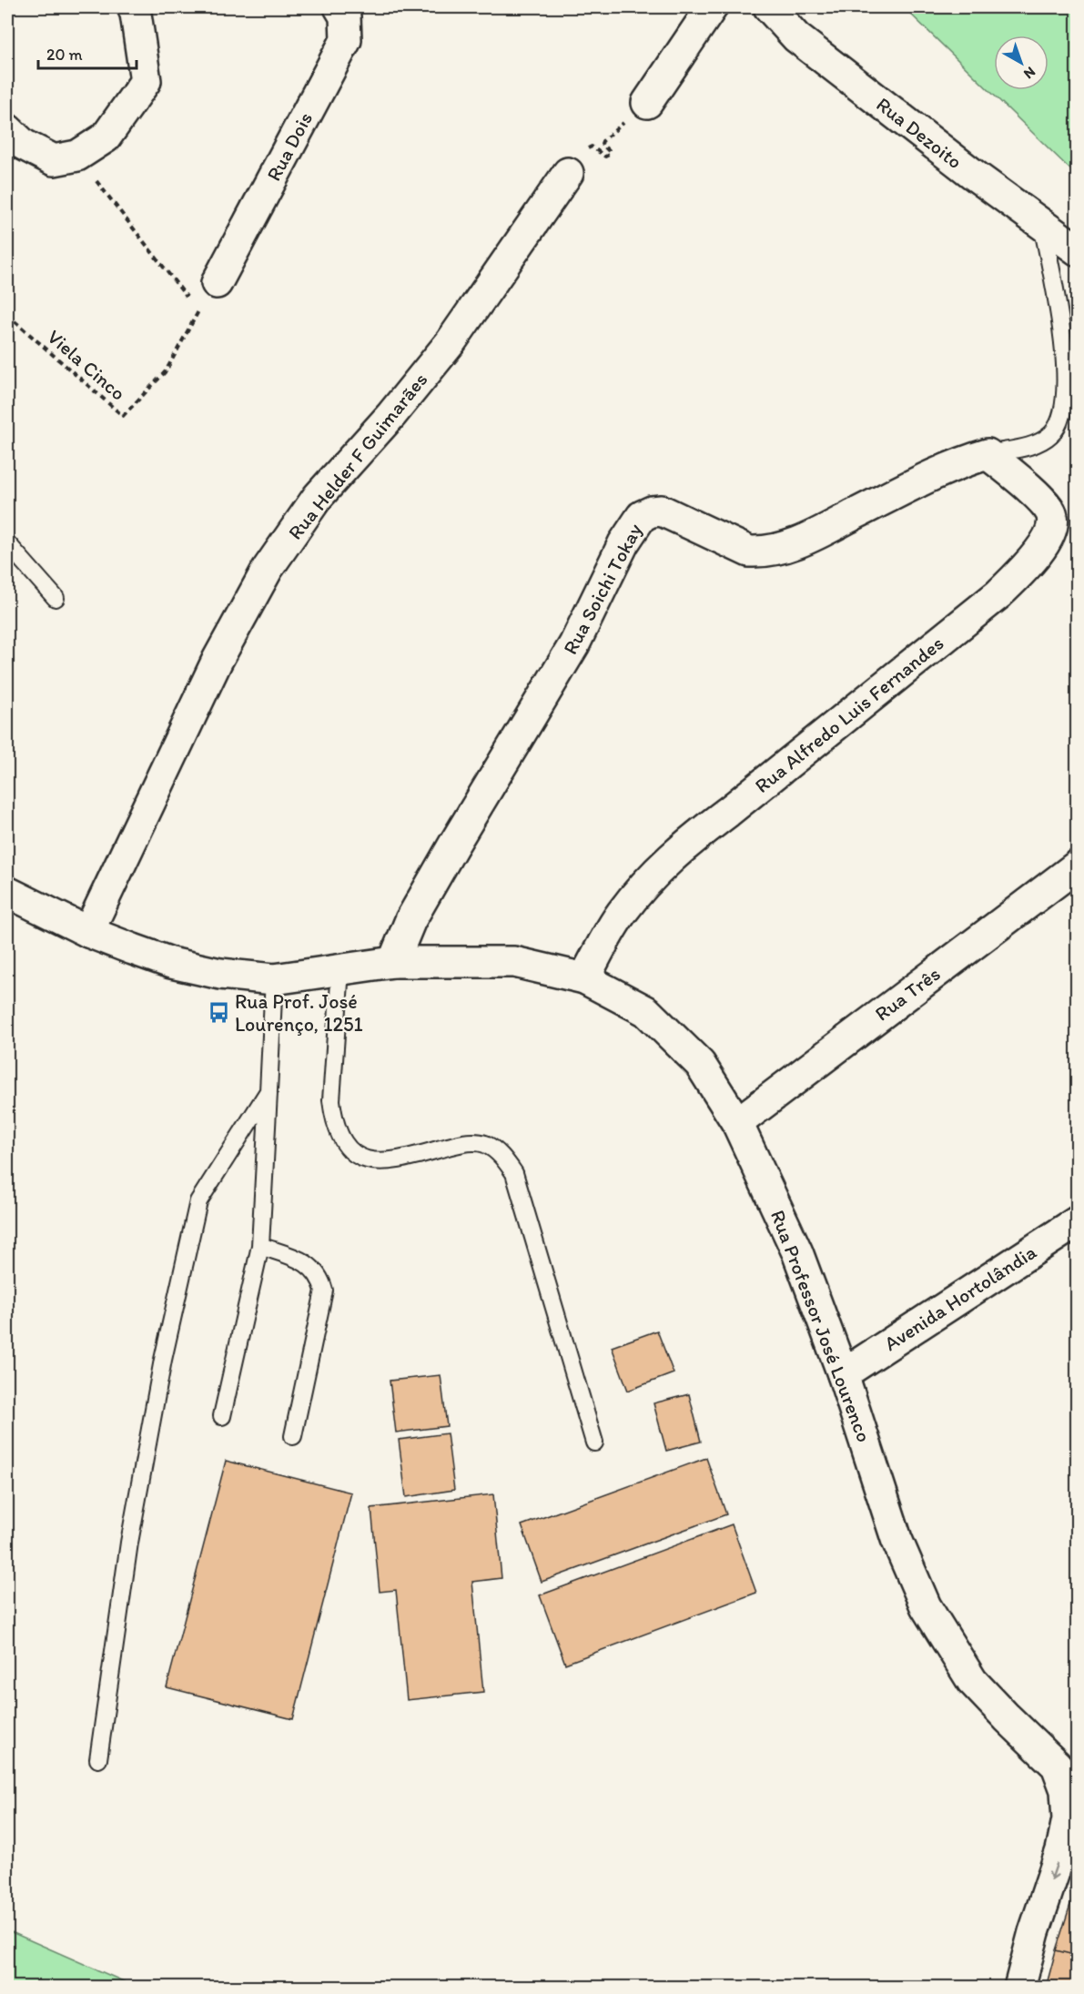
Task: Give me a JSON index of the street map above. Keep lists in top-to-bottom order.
{
  "streets": {
    "street": [
      "Rua Dezoito",
      "Rua Dois",
      "Rua Helder F Guimarães",
      "Rua Soichi Tokay",
      "Rua Alfredo Luis Fernandes",
      "Rua Três",
      "Avenida Hortolândia",
      "Rua Professor José Lourenco"
    ],
    "path": ["Viela Cinco"]
  },
  "crossings": [
    ["Rua Helder F Guimarães", "Rua Professor José Lourenco"],
    ["Rua Soichi Tokay", "Rua Alfredo Luis Fernandes"],
    ["Rua Soichi Tokay", "Rua Professor José Lourenco"],
    ["Rua Alfredo Luis Fernandes", "Rua Professor José Lourenco"],
    ["Rua Três", "Rua Professor José Lourenco"],
    ["Avenida Hortolândia", "Rua Professor José Lourenco"]
  ],
  "places": {
    "bus stop": ["Rua Prof. José Lourenço, 1251"]
  },
  "scale_bar": "20 m",
  "north": "bottom right"
}
